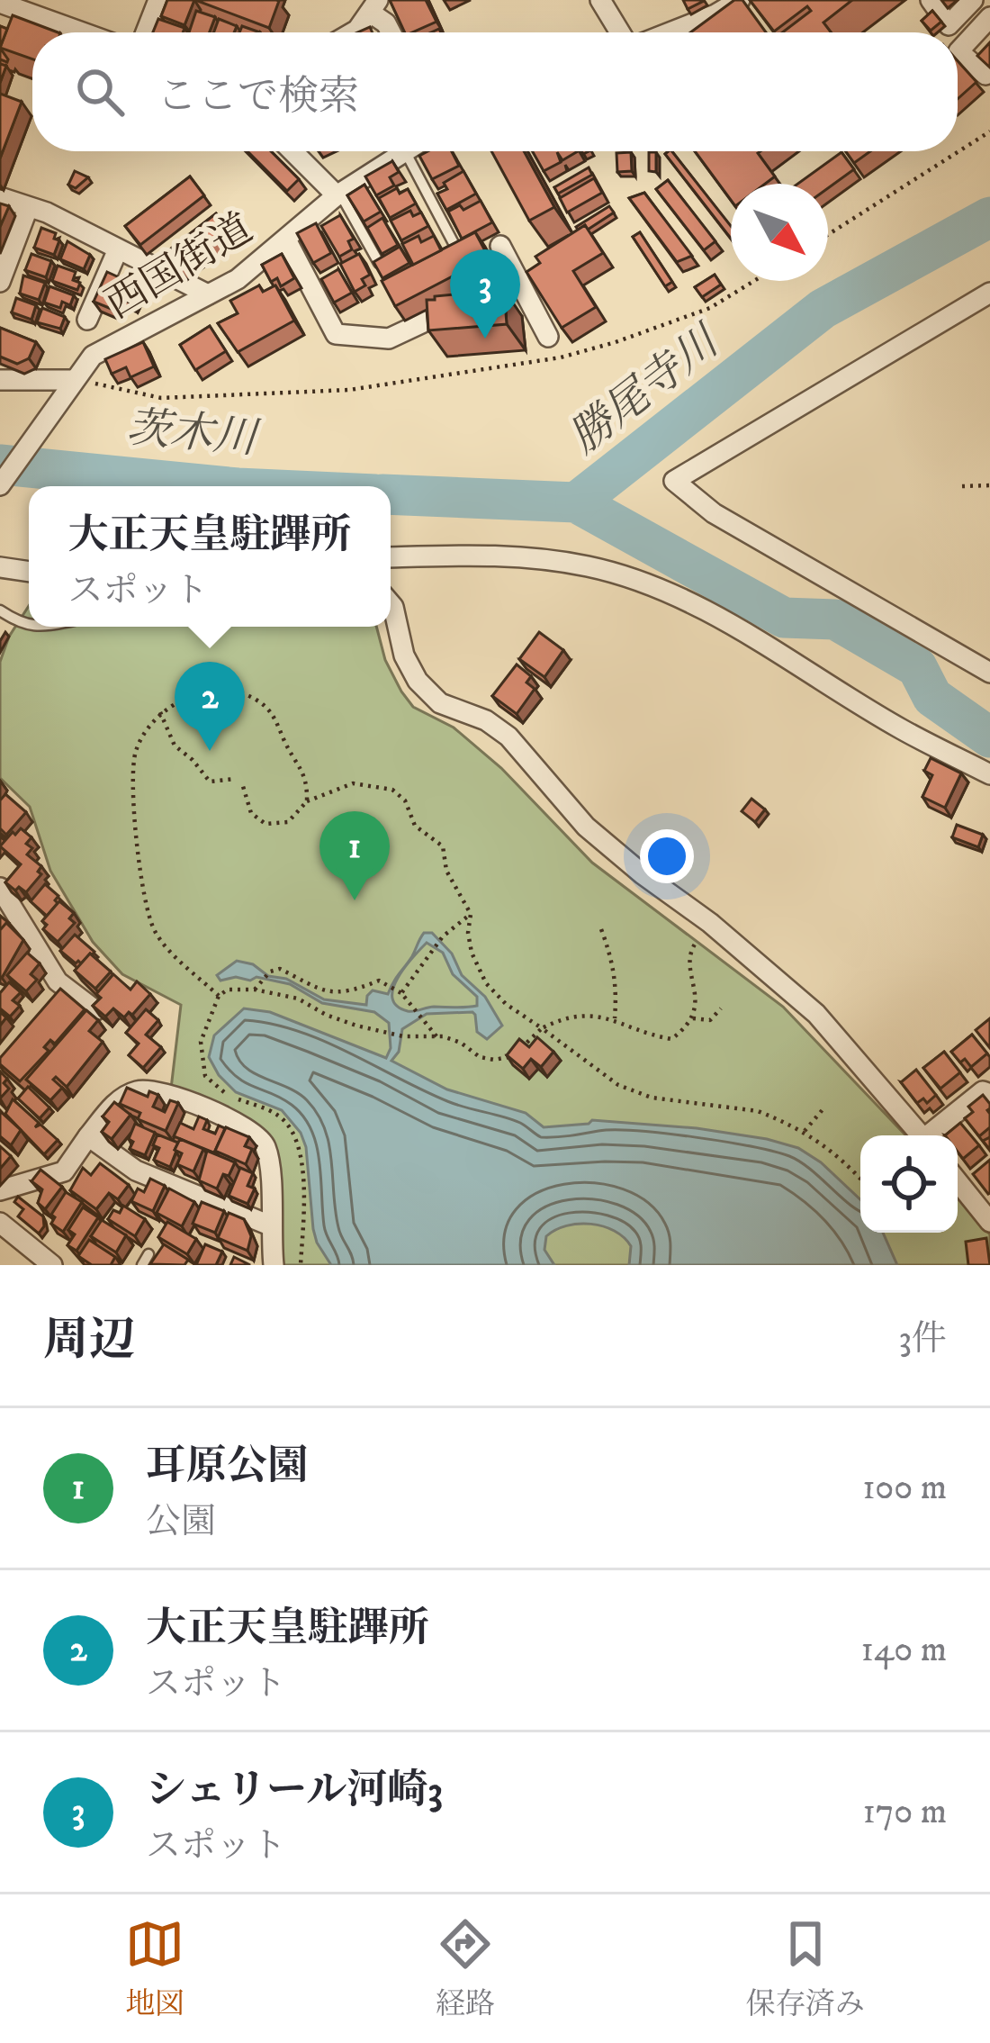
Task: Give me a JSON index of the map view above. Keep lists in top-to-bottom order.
{
  "streets": {
    "street": ["西国街道"]
  },
  "water": ["勝尾寺川", "茨木川"],
  "north": "bottom right",
  "page": {
    "search": "ここで検索",
    "pins": ["3", "2", "1"],
    "popup": ["大正天皇駐蹕所", "スポット"],
    "heading": ["周辺", "3件"],
    "list": [
      {
        "mark": "1",
        "name": "耳原公園",
        "note": "公園",
        "value": "100 m"
      },
      {
        "mark": "2",
        "name": "大正天皇駐蹕所",
        "note": "スポット",
        "value": "140 m"
      },
      {
        "mark": "3",
        "name": "シェリール河崎3",
        "note": "スポット",
        "value": "170 m"
      }
    ],
    "nav": ["地図", "経路", "保存済み"]
  }
}
